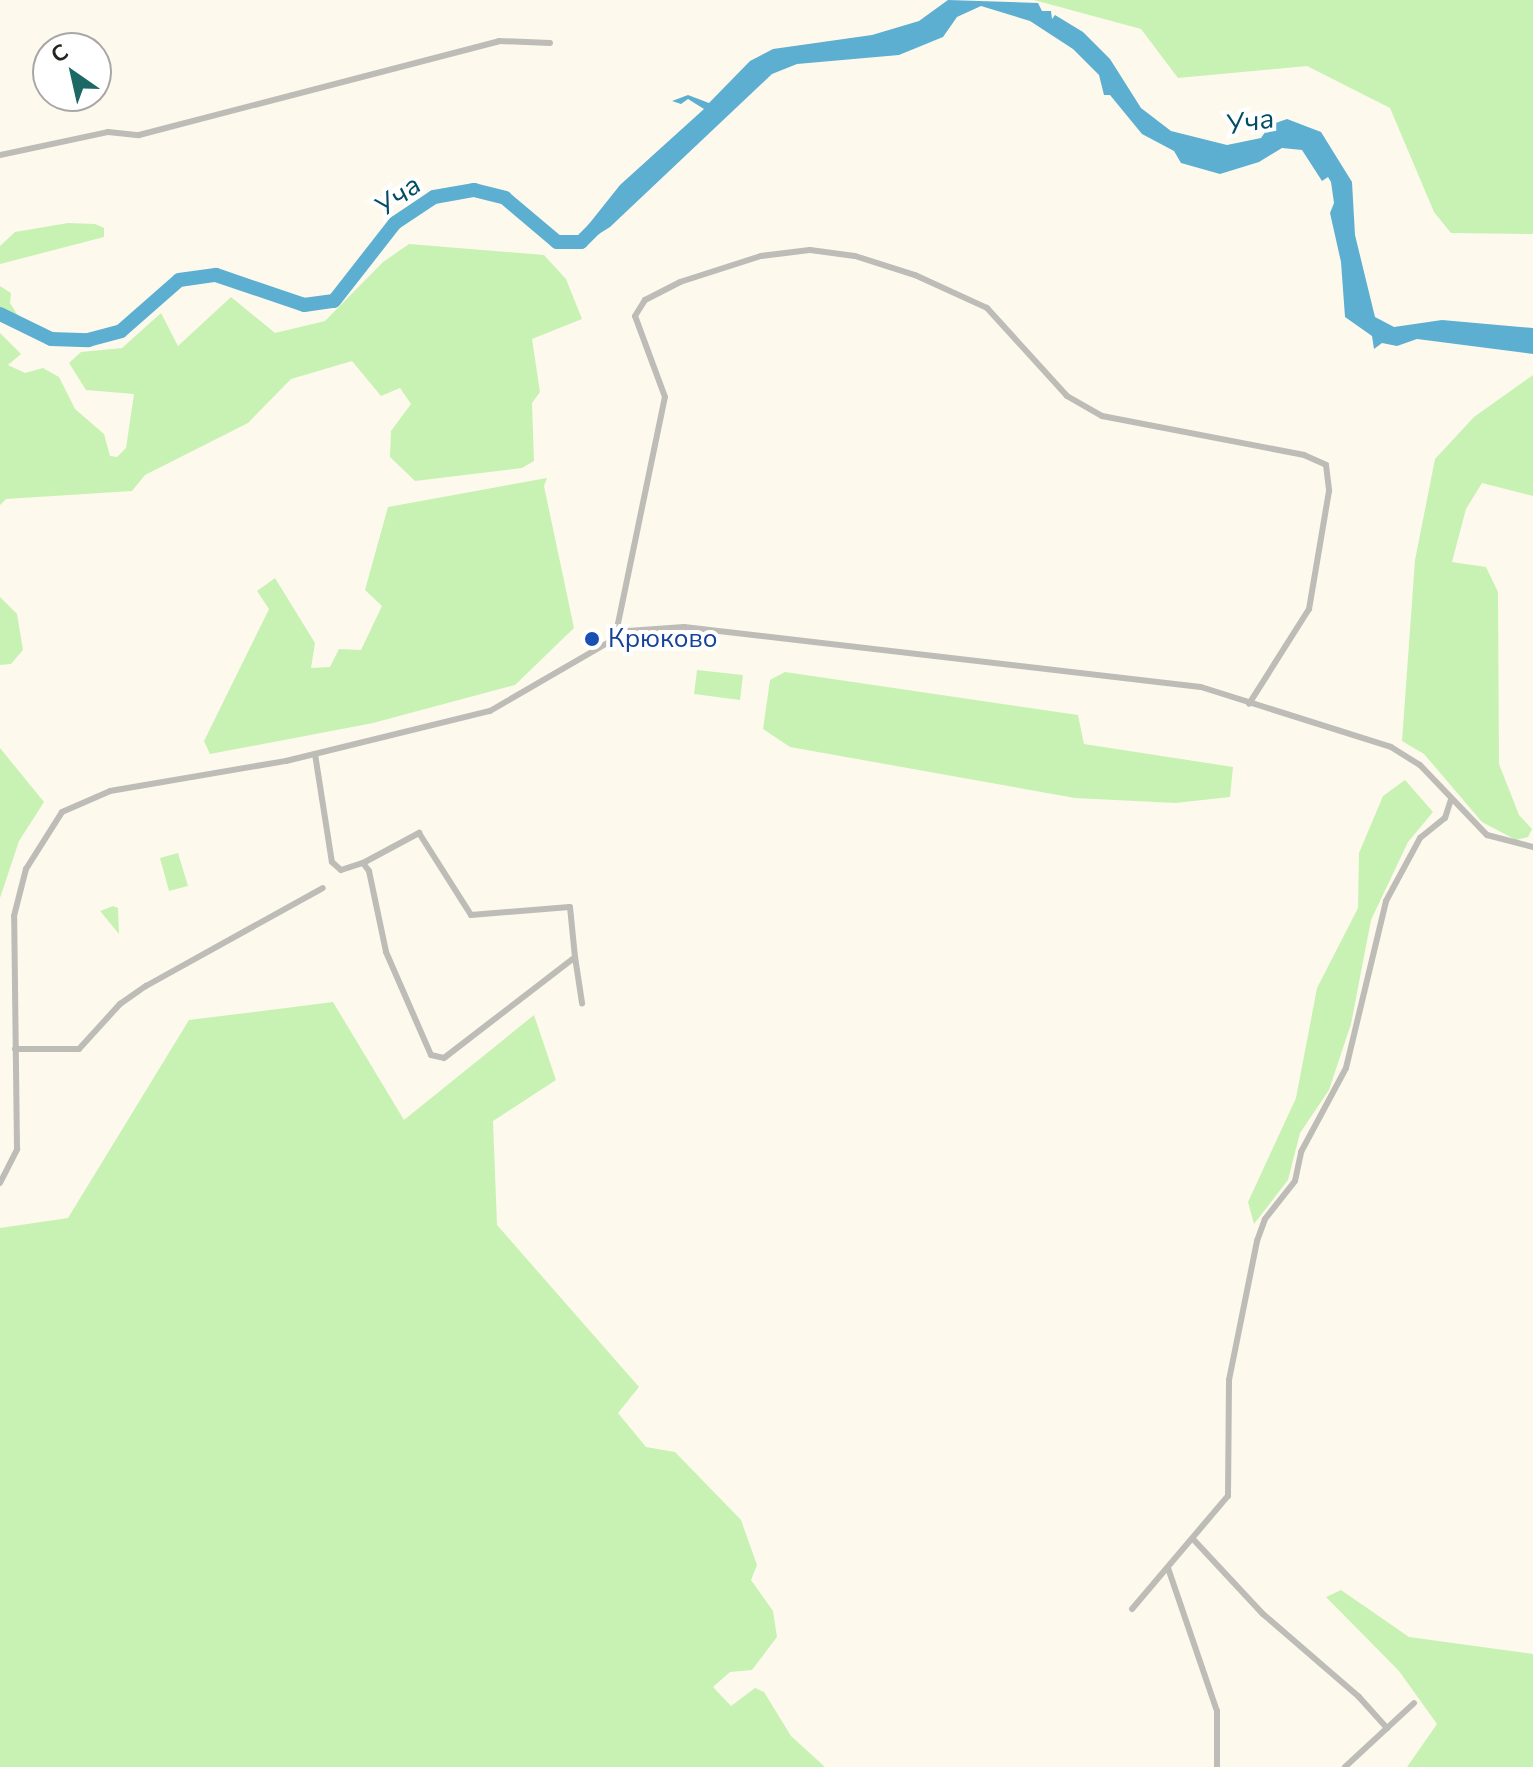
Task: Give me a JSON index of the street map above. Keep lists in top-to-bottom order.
{
  "water": ["Уча"],
  "places": ["Крюково"],
  "north": "top left"
}
